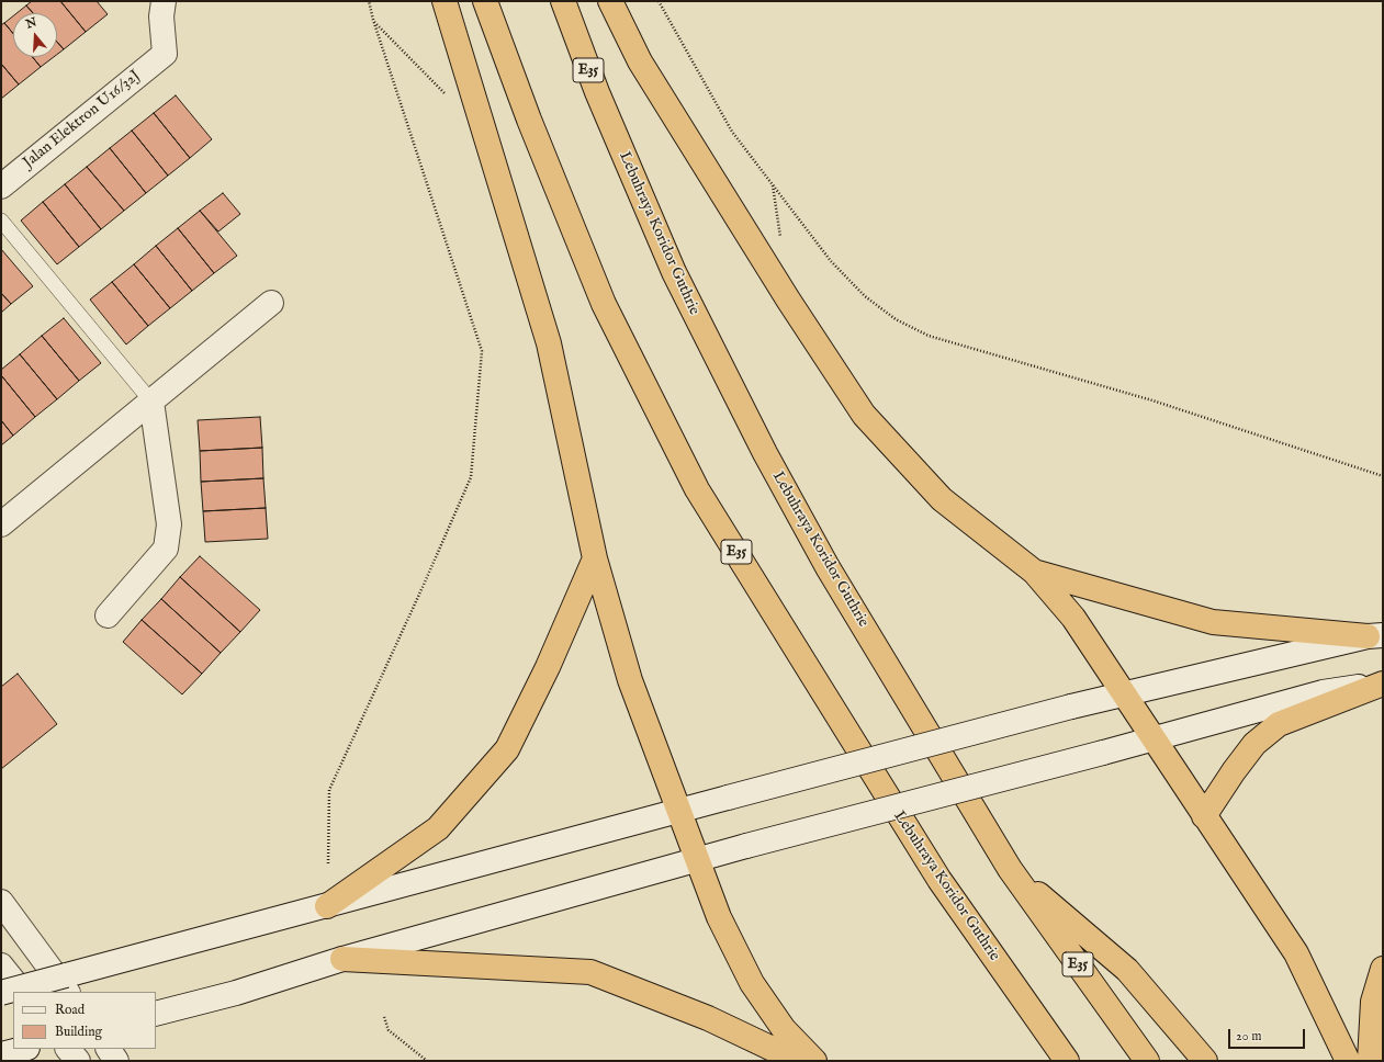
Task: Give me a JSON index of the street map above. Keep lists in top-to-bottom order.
{
  "streets": {
    "highway": ["E35", "Lebuhraya Koridor Guthrie"],
    "main road": ["Jalan Elektron U16/32J"]
  },
  "legend": ["Road", "Building"],
  "scale_bar": "20 m",
  "north": "top"
}
